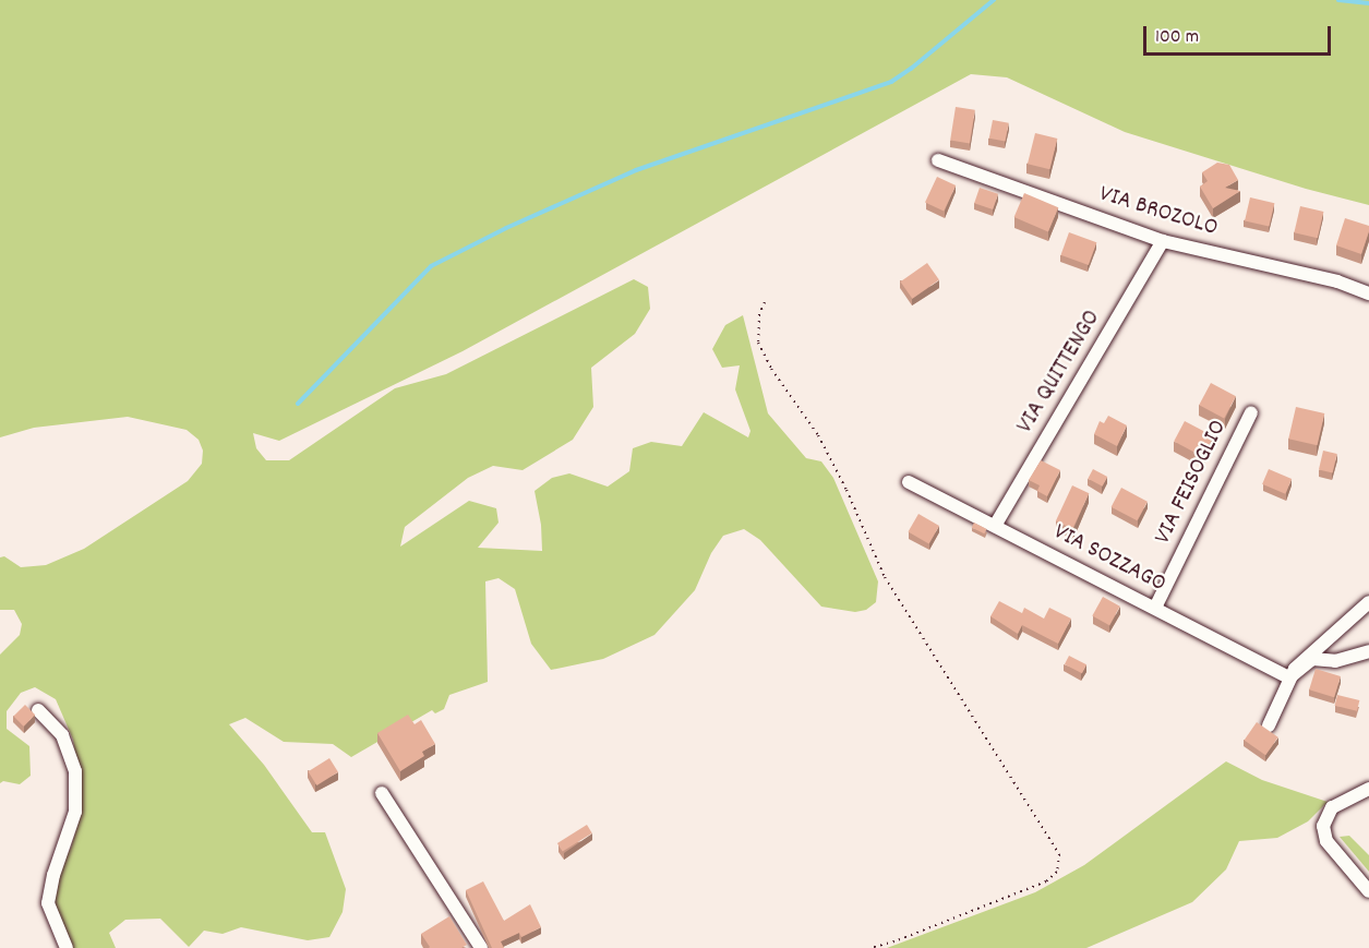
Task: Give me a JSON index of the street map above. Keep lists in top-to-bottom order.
{
  "streets": {
    "street": [
      "VIA BROZOLO",
      "VIA QUITTENGO",
      "VIA FEISOGLIO",
      "VIA SOZZAGO"
    ]
  },
  "crossings": [
    ["VIA BROZOLO", "VIA QUITTENGO"],
    ["VIA QUITTENGO", "VIA SOZZAGO"],
    ["VIA FEISOGLIO", "VIA SOZZAGO"]
  ],
  "scale_bar": "100 m"
}
